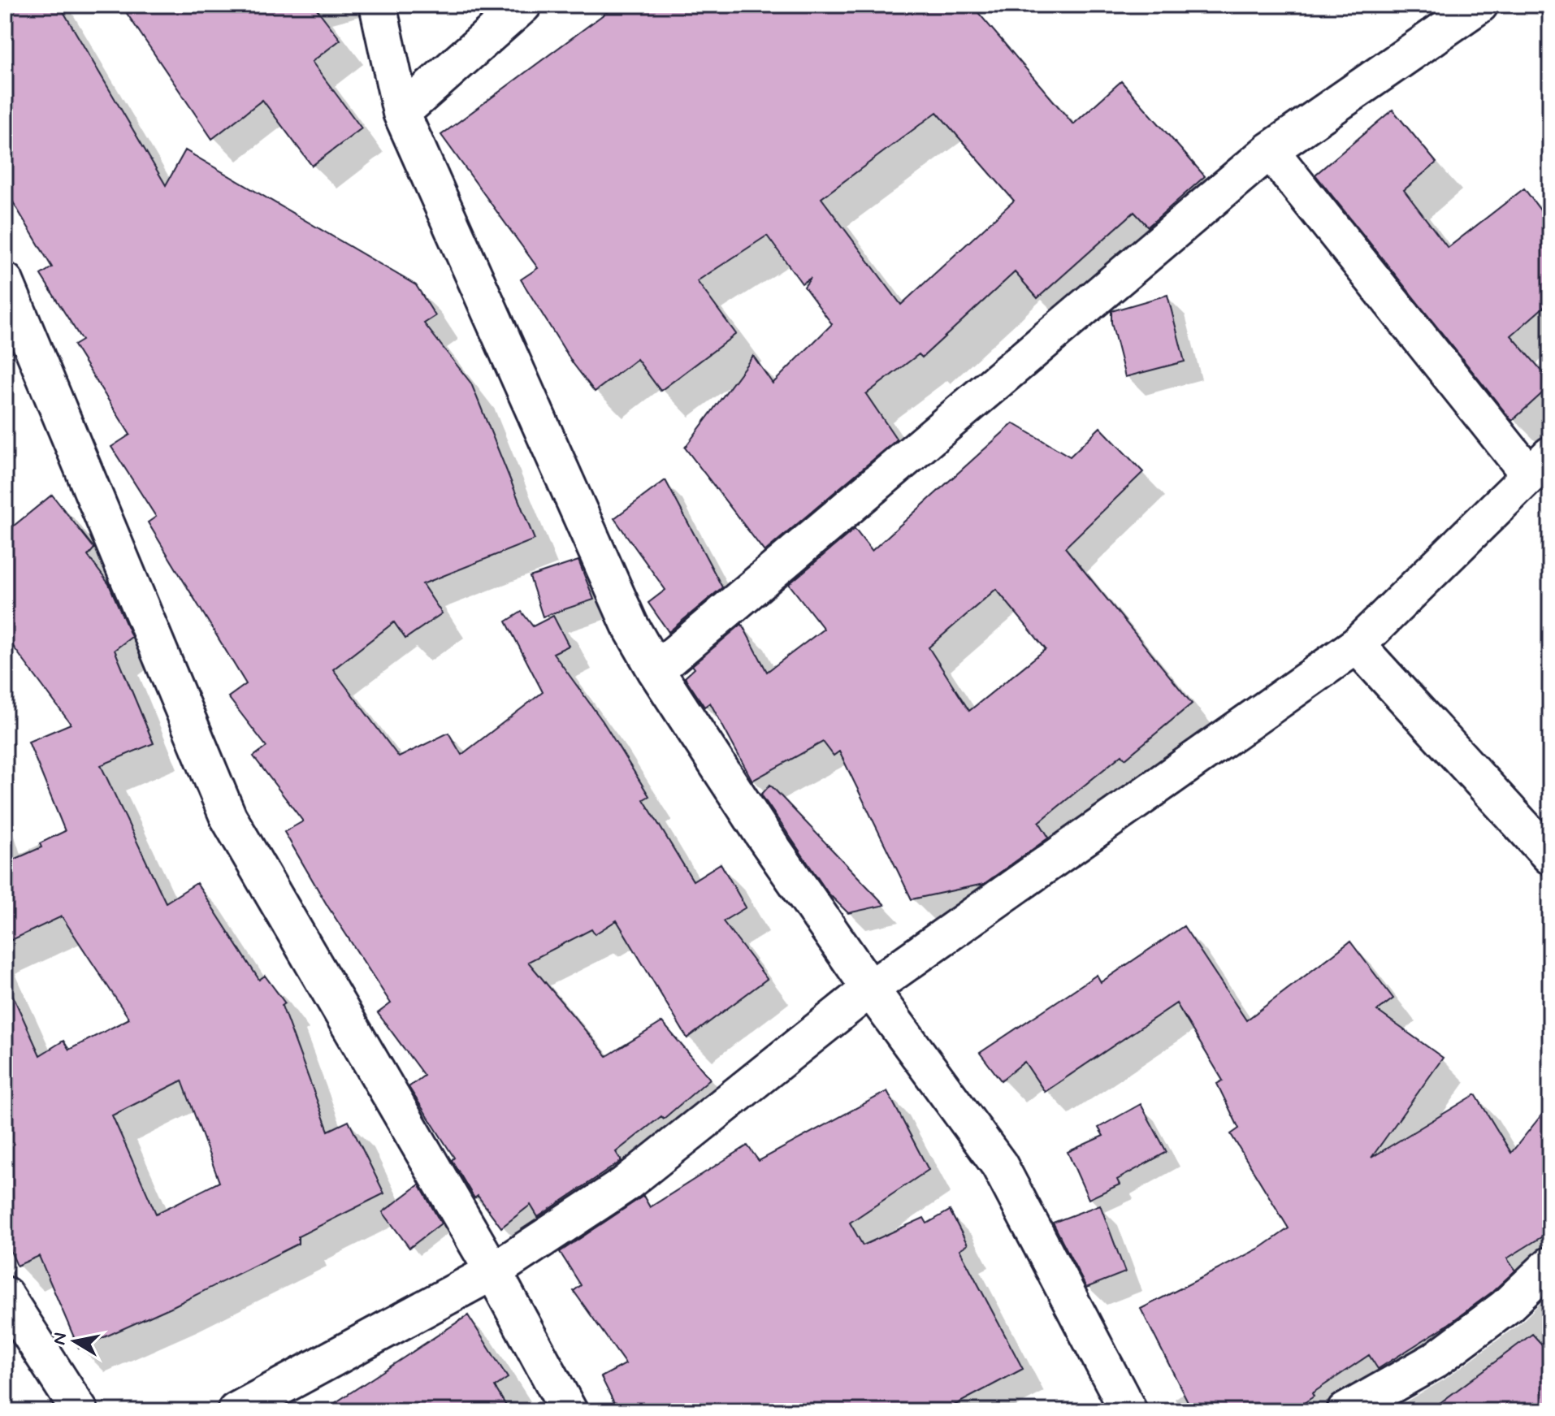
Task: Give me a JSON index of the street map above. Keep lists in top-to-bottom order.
{
  "north": "left"
}
